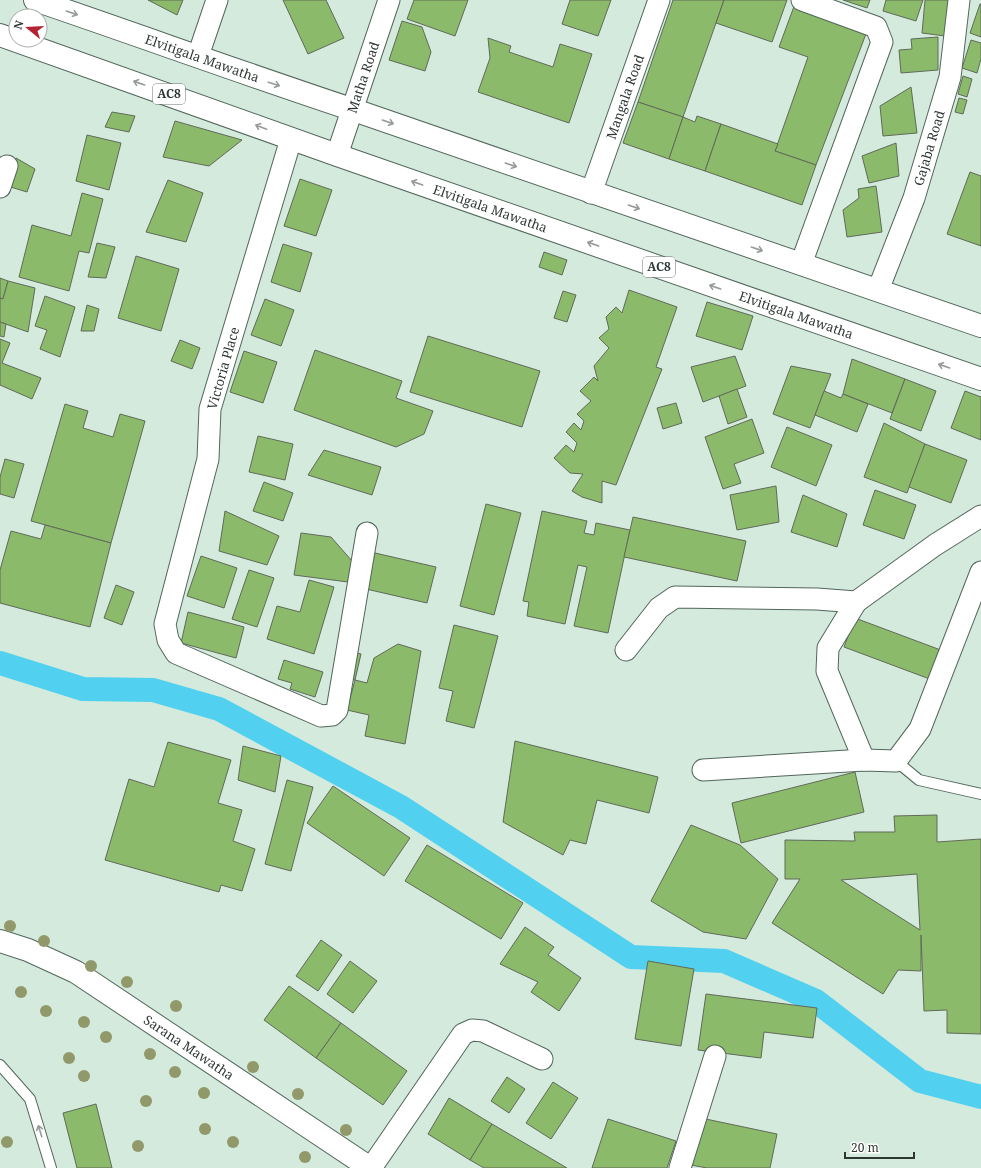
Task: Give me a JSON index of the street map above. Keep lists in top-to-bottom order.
{
  "streets": {
    "main road": ["Elvitigala Mawatha", "AC8", "Sarana Mawatha"],
    "street": [
      "Matha Road",
      "Mangala Road",
      "Gajaba Road",
      "Victoria Place"
    ]
  },
  "crossings": [
    ["Elvitigala Mawatha", "Matha Road"],
    ["Elvitigala Mawatha", "Mangala Road"],
    ["Elvitigala Mawatha", "Gajaba Road"],
    ["Elvitigala Mawatha", "Victoria Place"]
  ],
  "scale_bar": "20 m",
  "north": "left"
}
